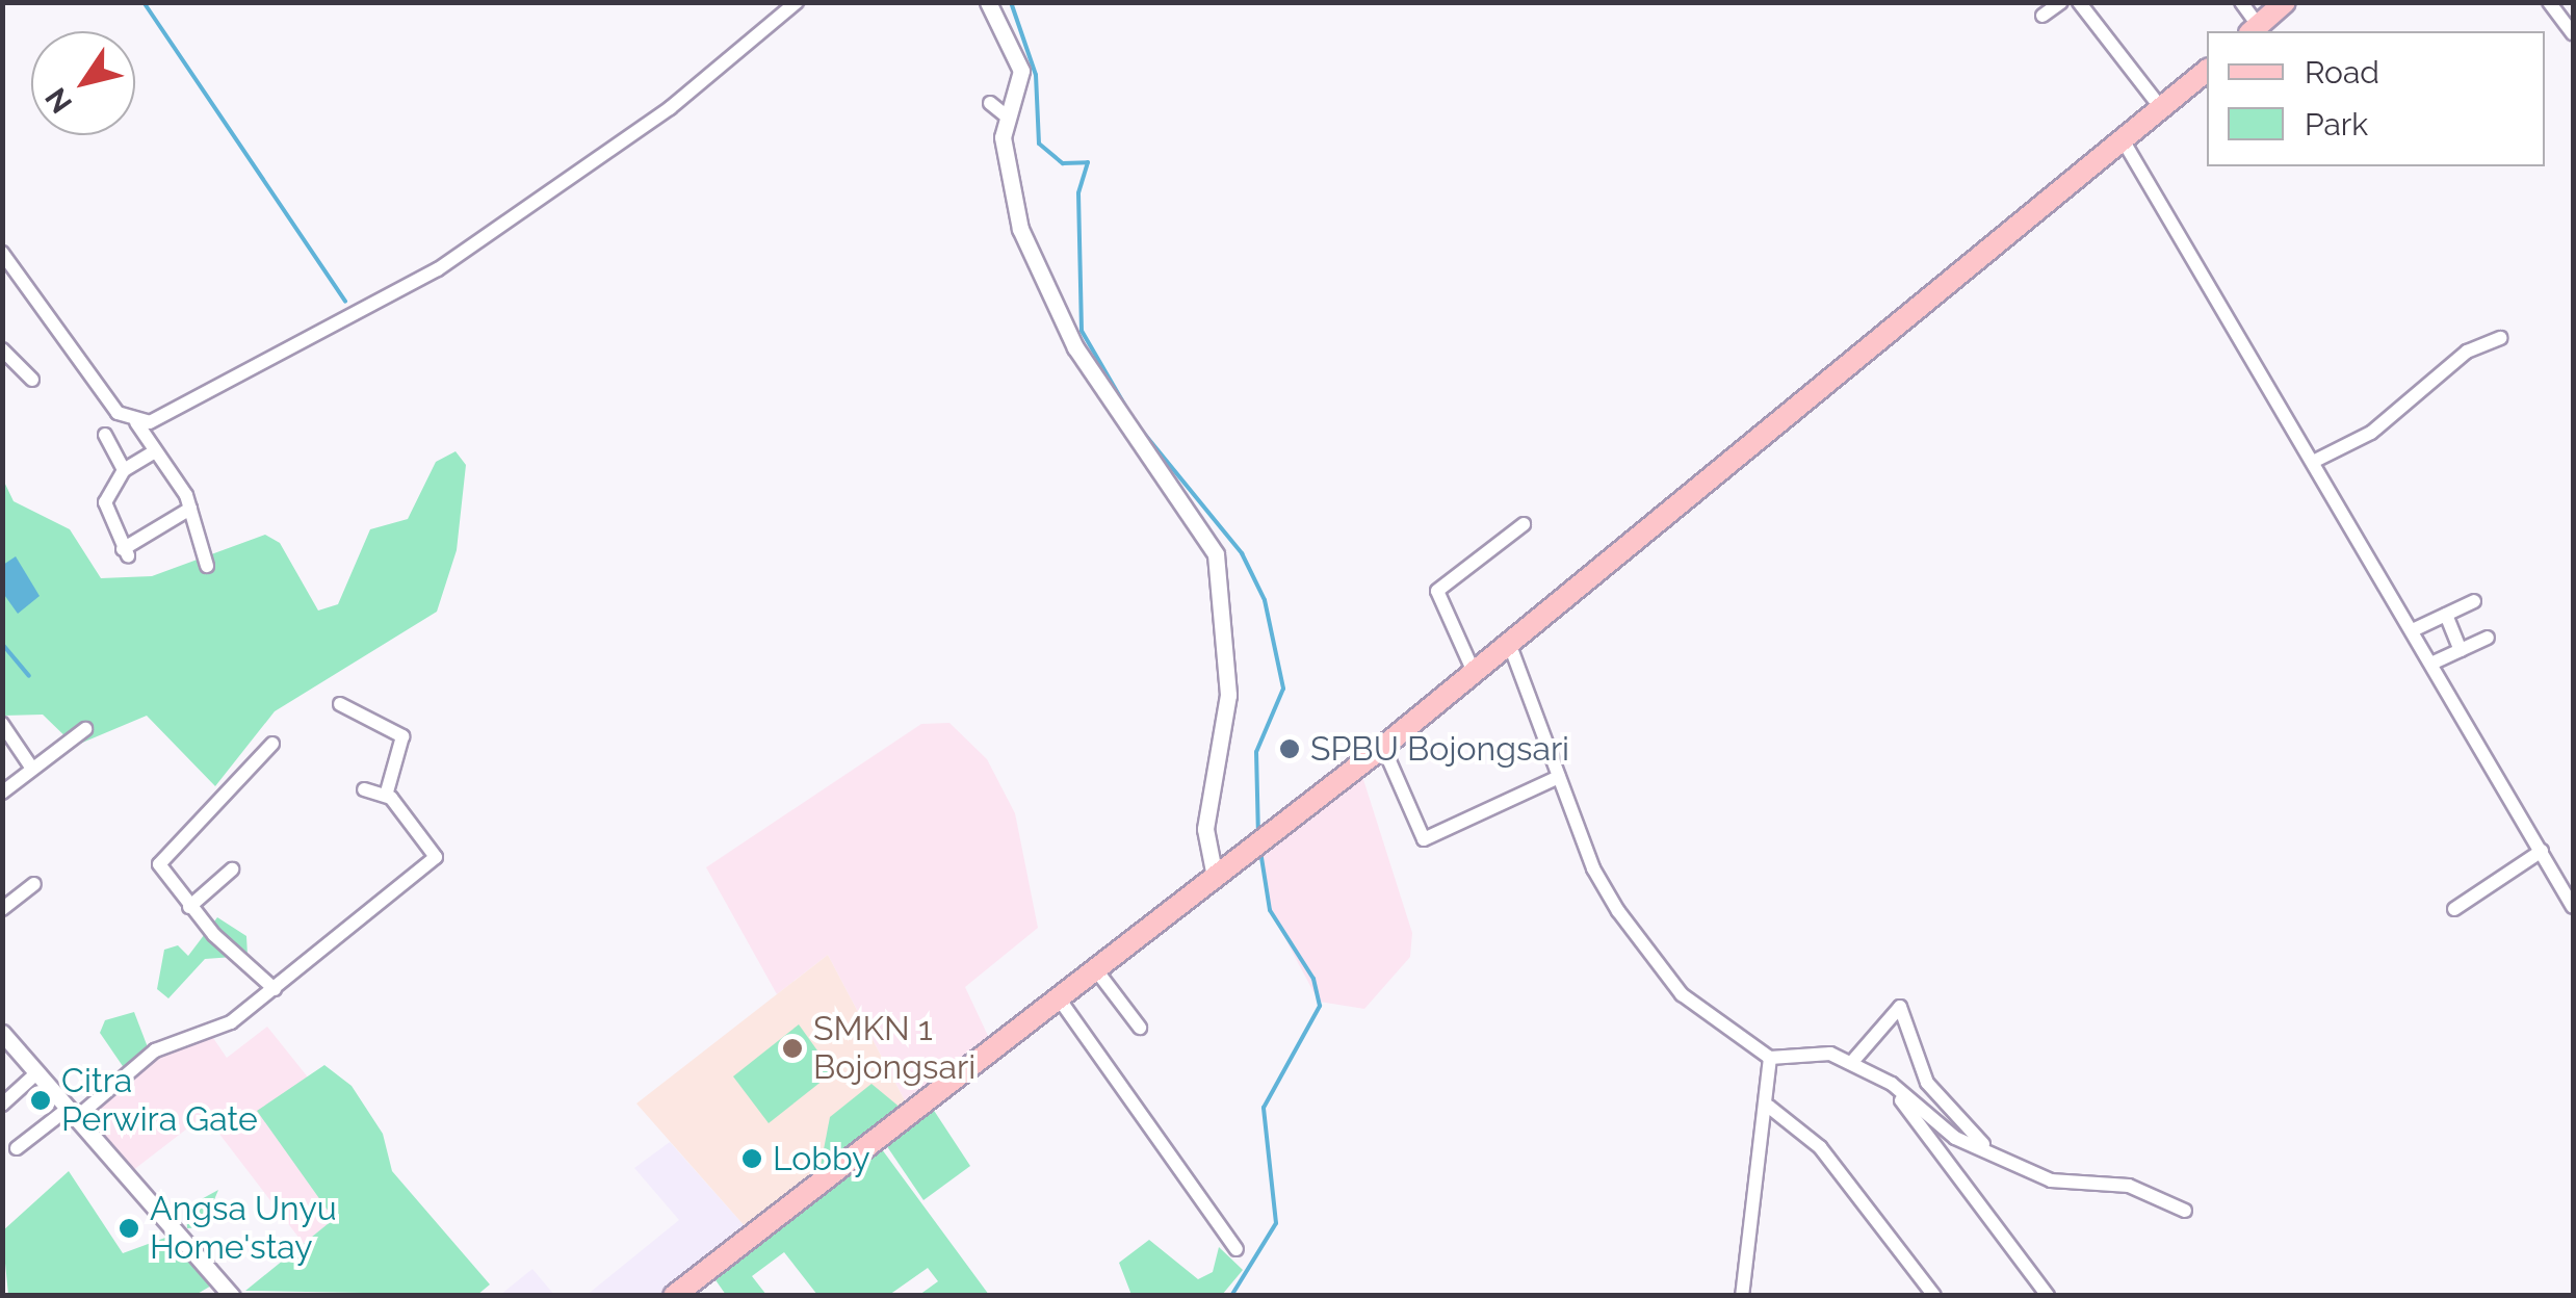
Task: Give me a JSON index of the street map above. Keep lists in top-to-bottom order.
{
  "places": [
    "SPBU Bojongsari",
    "SMKN 1 Bojongsari",
    "Citra Perwira Gate",
    "Lobby",
    "Angsa Unyu Home'stay"
  ],
  "legend": ["Road", "Park"],
  "north": "bottom left"
}
